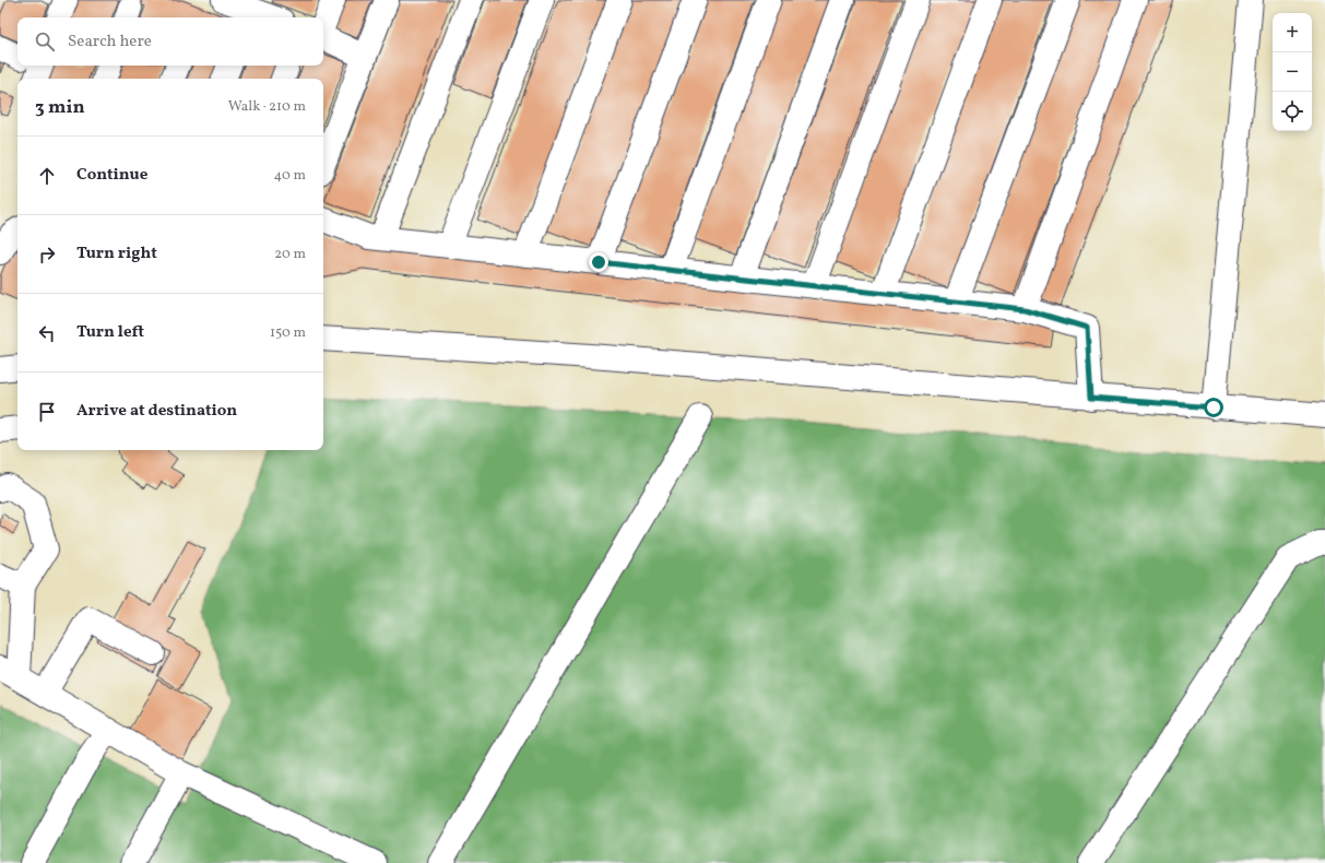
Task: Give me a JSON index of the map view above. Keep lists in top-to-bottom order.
{
  "page": {
    "map_buttons": ["+", "−"],
    "search": "Search here",
    "heading": ["3 min", "Walk · 210 m"],
    "list": [
      ["Continue", "40 m"],
      ["Turn right", "20 m"],
      ["Turn left", "150 m"],
      "Arrive at destination"
    ]
  }
}
